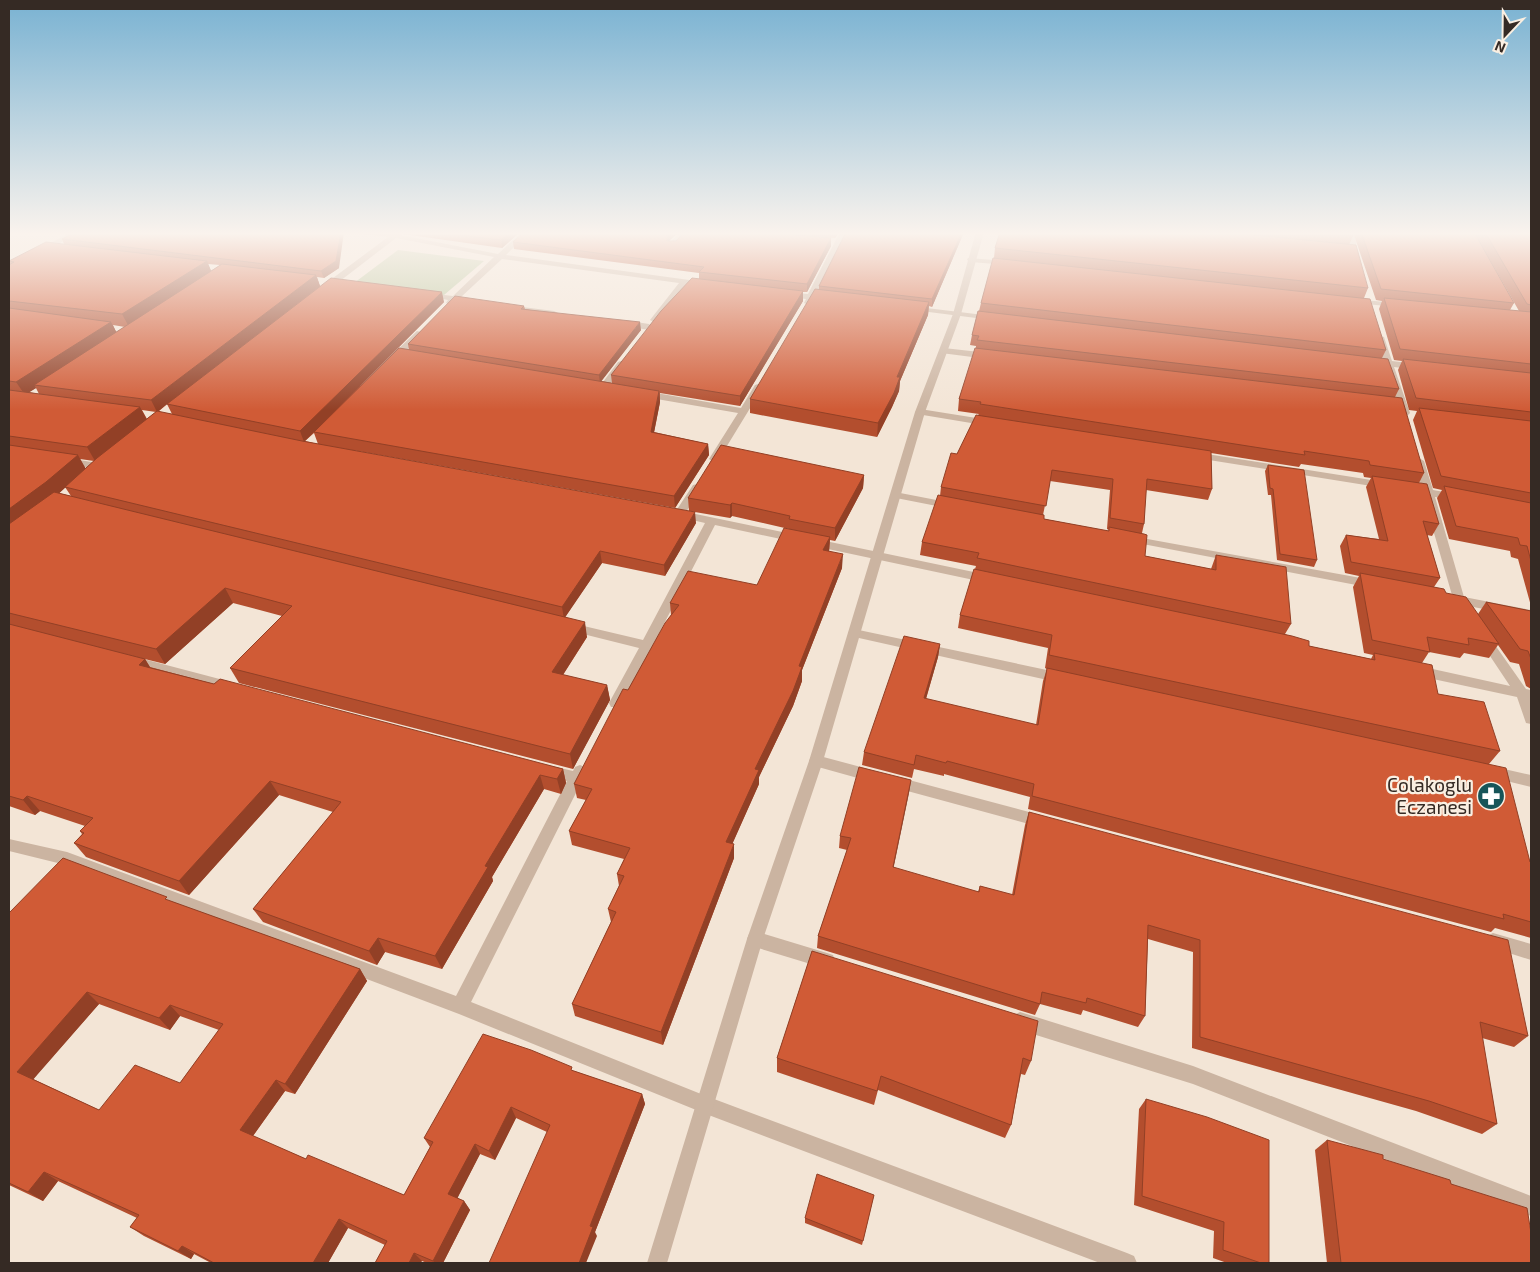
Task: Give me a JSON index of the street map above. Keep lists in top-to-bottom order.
{
  "places": {
    "pharmacy": ["Colakoglu Eczanesi"]
  },
  "north": "bottom"
}
